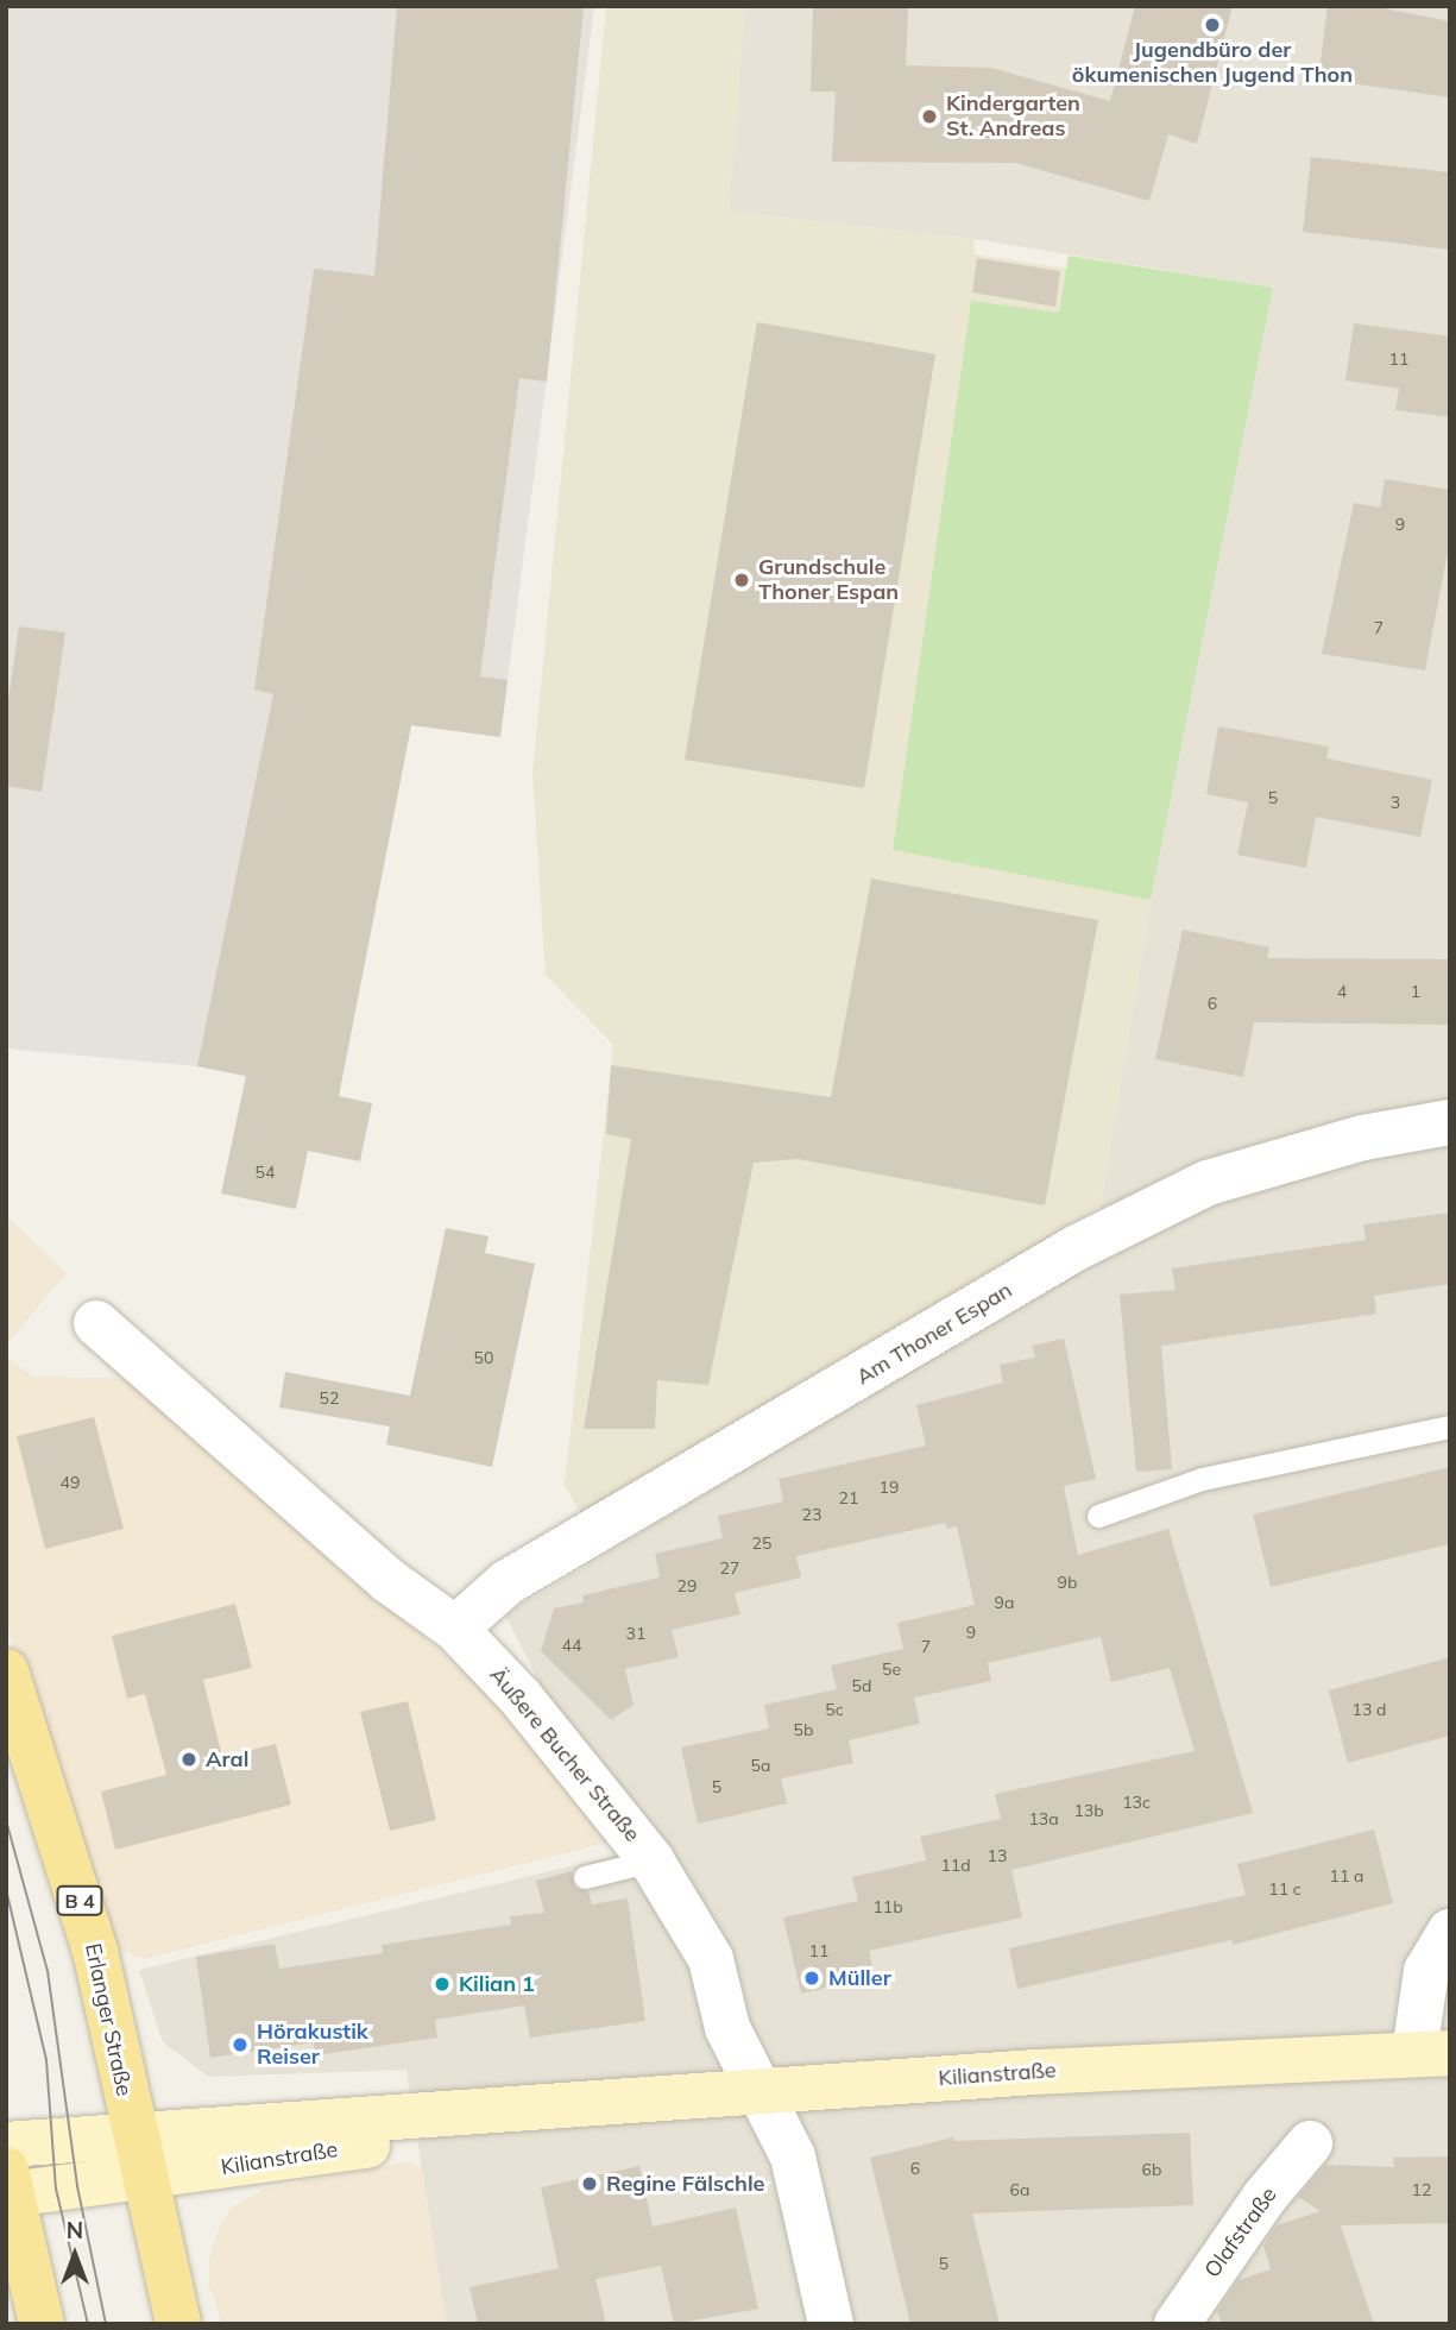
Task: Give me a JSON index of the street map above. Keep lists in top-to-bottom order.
{
  "streets": {
    "main road": ["B 4", "Erlanger Straße", "Kilianstraße"],
    "street": ["Am Thoner Espan", "Äußere Bucher Straße", "Olafstraße"]
  },
  "crossings": [
    ["Am Thoner Espan", "Äußere Bucher Straße"],
    ["Äußere Bucher Straße", "Kilianstraße"],
    ["Erlanger Straße", "Kilianstraße"]
  ],
  "places": [
    "Jugendbüro der ökumenischen Jugend Thon",
    "Kindergarten St. Andreas",
    "Grundschule Thoner Espan",
    "Aral",
    "Müller",
    "Kilian 1",
    "Hörakustik Reiser",
    "Regine Fälschle"
  ],
  "house_numbers": [
    "11",
    "9",
    "7",
    "5",
    "3",
    "4",
    "1",
    "6",
    "54",
    "50",
    "52",
    "49",
    "19",
    "21",
    "23",
    "25",
    "27",
    "9b",
    "29",
    "9a",
    "9",
    "31",
    "44",
    "7",
    "5e",
    "5d",
    "5c",
    "13 d",
    "5b",
    "5a",
    "5",
    "13c",
    "13b",
    "13a",
    "13",
    "11d",
    "11 a",
    "11 c",
    "11b",
    "11",
    "6",
    "6b",
    "6a",
    "12",
    "5"
  ],
  "north": "top"
}
